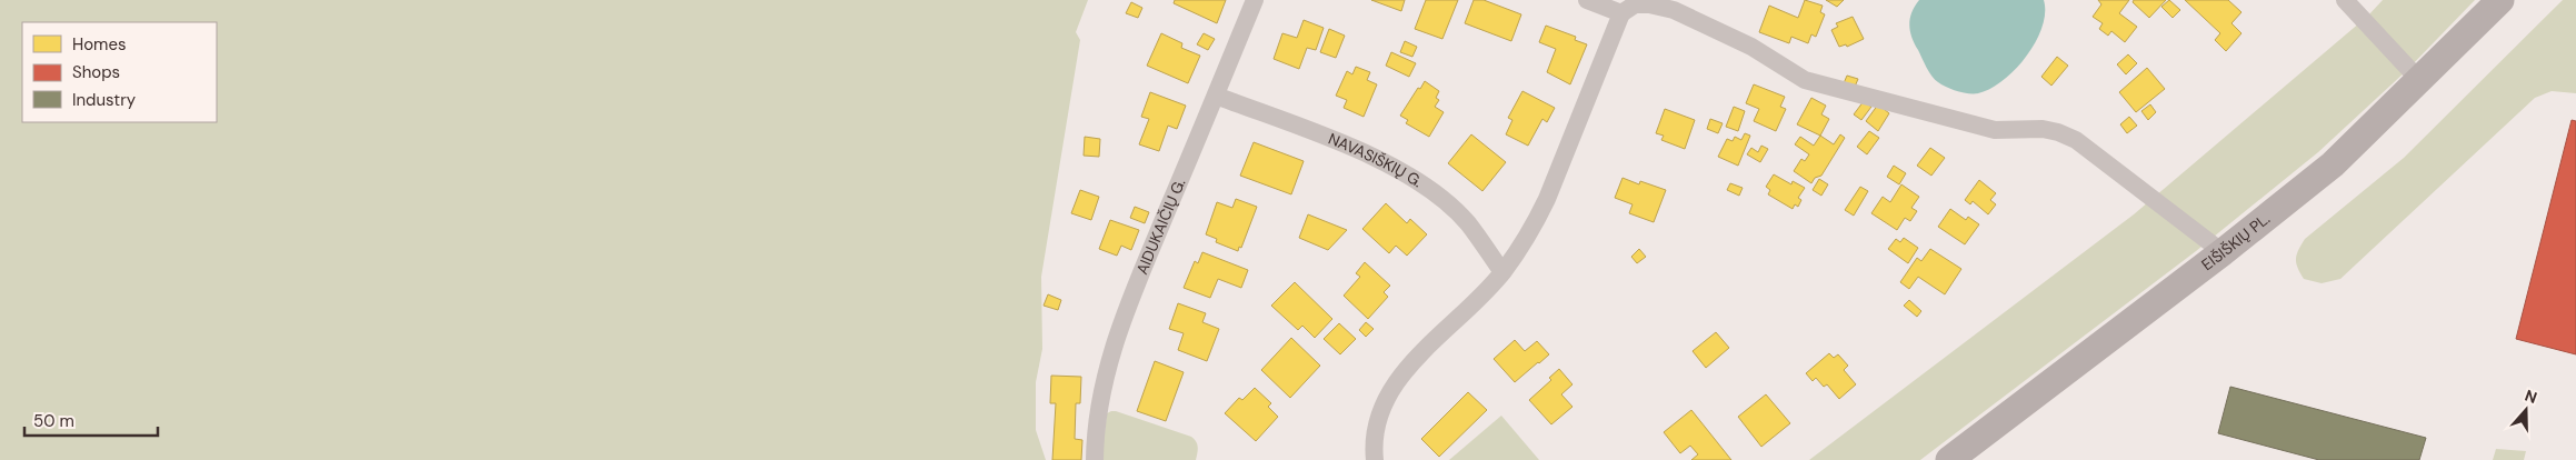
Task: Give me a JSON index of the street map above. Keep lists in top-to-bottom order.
{
  "streets": {
    "main road": ["EIŠIŠKIŲ PL."],
    "street": ["NAVASIŠKIŲ G.", "AIDUKAIČIŲ G."]
  },
  "crossings": [
    ["NAVASIŠKIŲ G.", "AIDUKAIČIŲ G."]
  ],
  "legend": ["Homes", "Shops", "Industry"],
  "scale_bar": "50 m",
  "north": "top"
}
